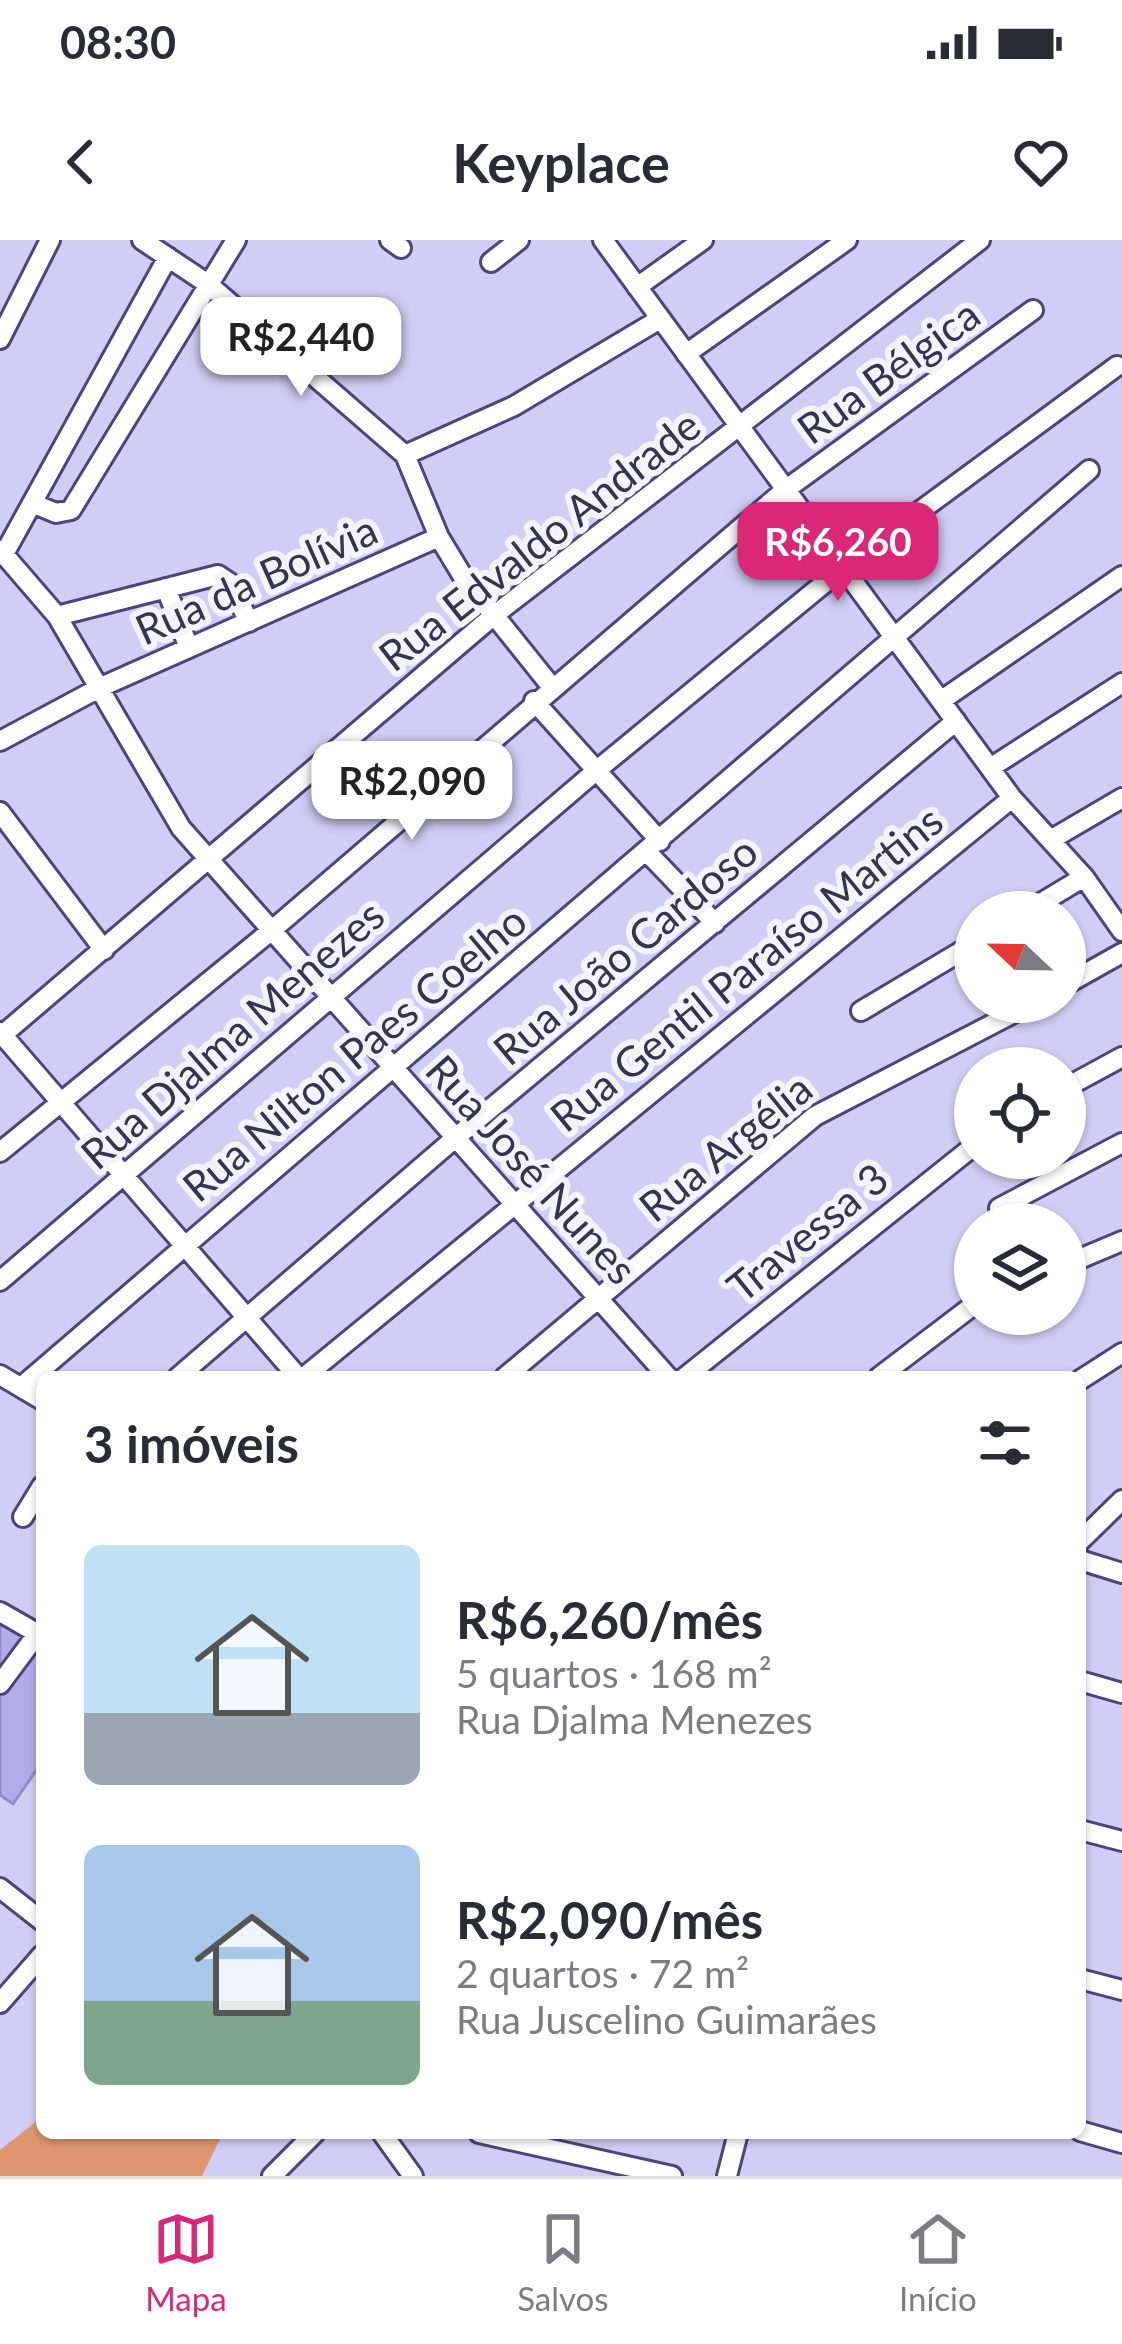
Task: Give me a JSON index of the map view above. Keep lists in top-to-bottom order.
{
  "streets": {
    "street": [
      "Rua Bélgica",
      "Rua Edvaldo Andrade",
      "Rua da Bolívia",
      "Rua João Cardoso",
      "Rua Gentil Paraíso Martins",
      "Rua Djalma Menezes",
      "Rua Nilton Paes Coelho",
      "Rua Argélia",
      "Rua José Nunes",
      "Travessa 3"
    ]
  },
  "crossings": [
    ["Rua Bélgica", "Rua José Nunes"],
    ["Rua Edvaldo Andrade", "Rua José Nunes"],
    ["Rua da Bolívia", "Rua José Nunes"],
    ["Rua João Cardoso", "Rua José Nunes"],
    ["Rua Gentil Paraíso Martins", "Rua José Nunes"],
    ["Rua Djalma Menezes", "Rua José Nunes"],
    ["Rua Nilton Paes Coelho", "Rua José Nunes"],
    ["Rua Argélia", "Rua José Nunes"]
  ],
  "north": "left",
  "page": {
    "status": "08:30",
    "header": "Keyplace",
    "price": ["R$2,440", "R$6,260", "R$2,090"],
    "heading": "3 imóveis",
    "list": [
      {
        "name": "R$6,260/mês",
        "note": "5 quartos · 168 m² · Rua Djalma Menezes"
      },
      {
        "name": "R$2,090/mês",
        "note": "2 quartos · 72 m² · Rua Juscelino Guimarães"
      }
    ],
    "tabs": ["Mapa", "Salvos", "Início"]
  }
}
